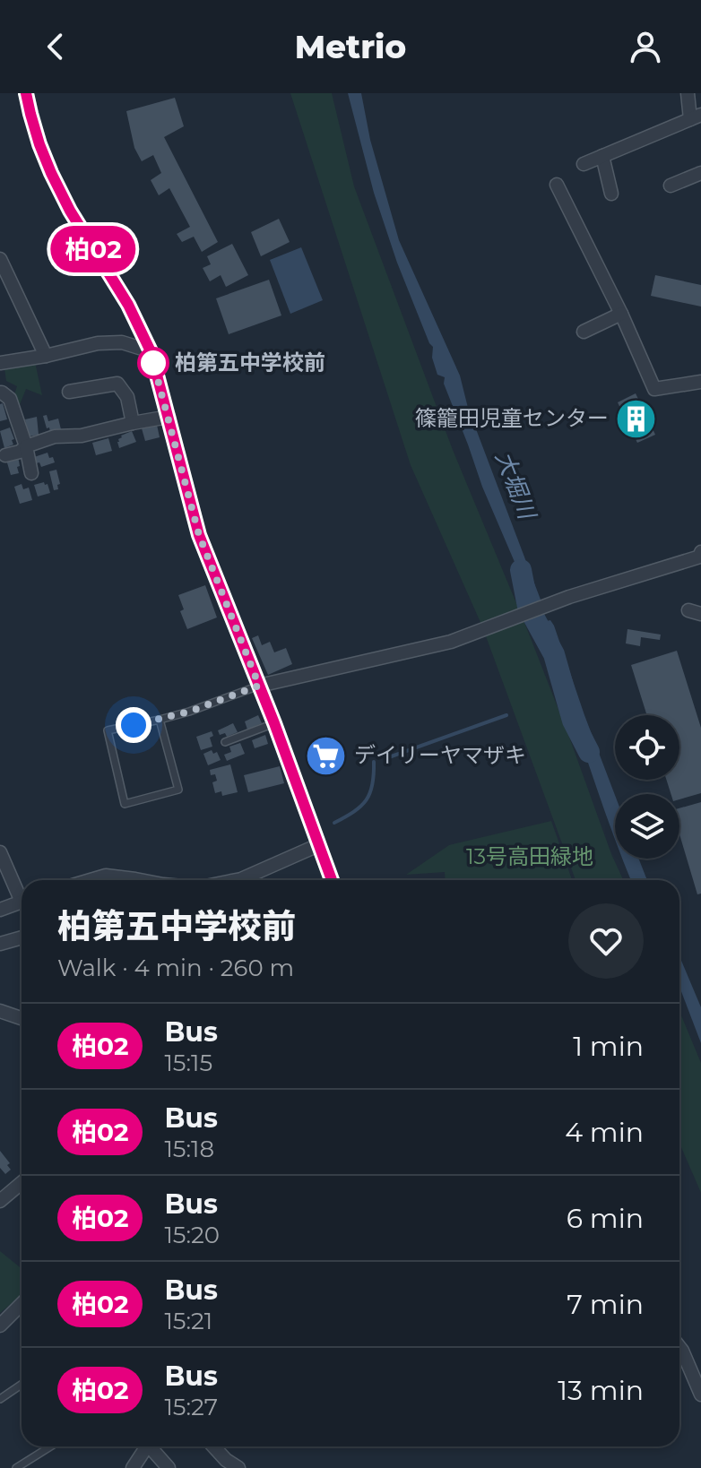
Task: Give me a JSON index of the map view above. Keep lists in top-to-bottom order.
{
  "water": ["大堀川"],
  "parks": ["13号高田緑地"],
  "places": {
    "other": ["柏第五中学校前"],
    "building": ["篠籠田児童センター"],
    "supermarket": ["デイリーヤマザキ"]
  },
  "lines": ["bus line 柏02"],
  "page": {
    "header": "Metrio",
    "on_map": "柏02",
    "heading": ["柏第五中学校前", "Walk · 4 min · 260 m"],
    "list": [
      {
        "mark": "柏02",
        "name": "Bus",
        "note": "15:15",
        "value": "1 min"
      },
      {
        "mark": "柏02",
        "name": "Bus",
        "note": "15:18",
        "value": "4 min"
      },
      {
        "mark": "柏02",
        "name": "Bus",
        "note": "15:20",
        "value": "6 min"
      },
      {
        "mark": "柏02",
        "name": "Bus",
        "note": "15:21",
        "value": "7 min"
      },
      {
        "mark": "柏02",
        "name": "Bus",
        "note": "15:27",
        "value": "13 min"
      }
    ]
  }
}
